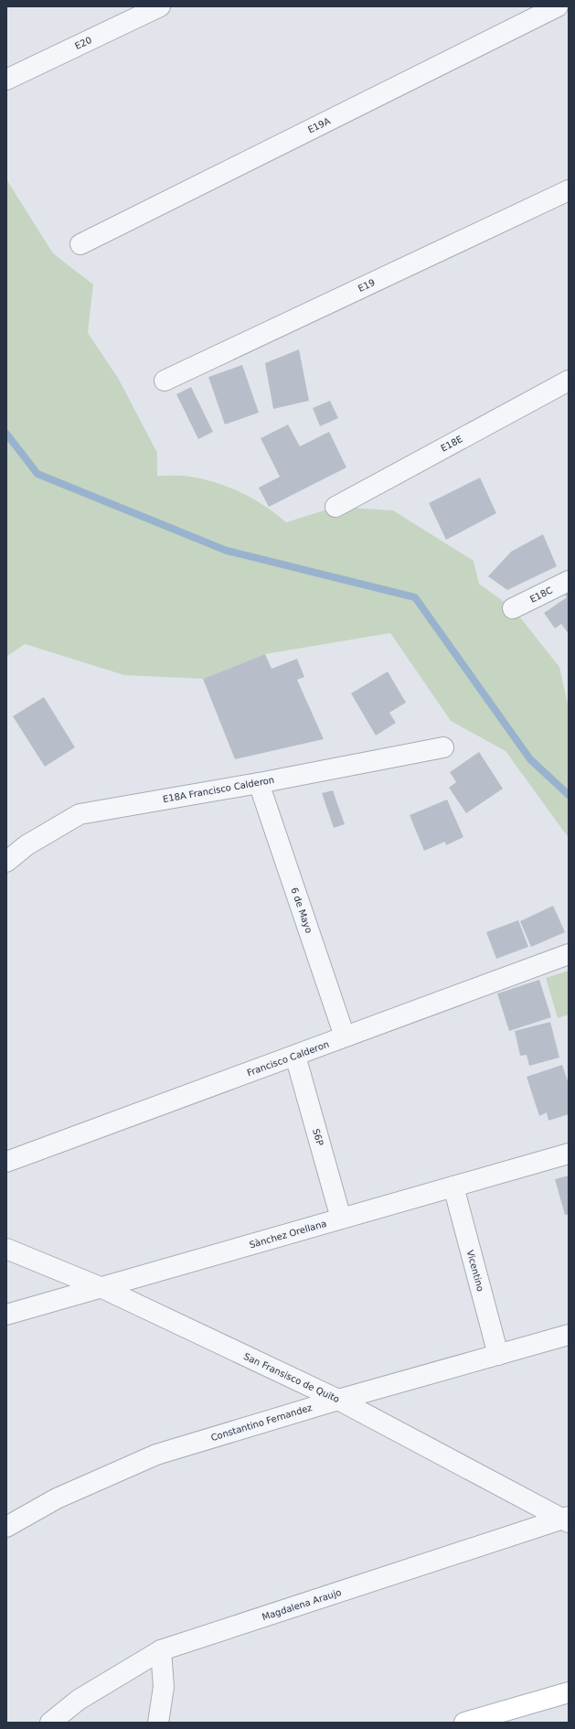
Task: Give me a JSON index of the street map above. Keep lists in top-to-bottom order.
{
  "streets": {
    "street": [
      "E20",
      "E19A",
      "E19",
      "E18E",
      "E18C",
      "E18A Francisco Calderon",
      "6 de Mayo",
      "Francisco Calderon",
      "S6P",
      "Sànchez Orellana",
      "Vicentino",
      "San Fransisco de Quito",
      "Constantino Fernandez",
      "Magdalena Araujo"
    ]
  },
  "crossings": [
    ["E18A Francisco Calderon", "6 de Mayo"],
    ["6 de Mayo", "Francisco Calderon"],
    ["Francisco Calderon", "S6P"],
    ["S6P", "Sànchez Orellana"],
    ["Sànchez Orellana", "Vicentino"],
    ["Sànchez Orellana", "San Fransisco de Quito"],
    ["Vicentino", "Constantino Fernandez"],
    ["San Fransisco de Quito", "Constantino Fernandez"],
    ["San Fransisco de Quito", "Magdalena Araujo"]
  ]
}
